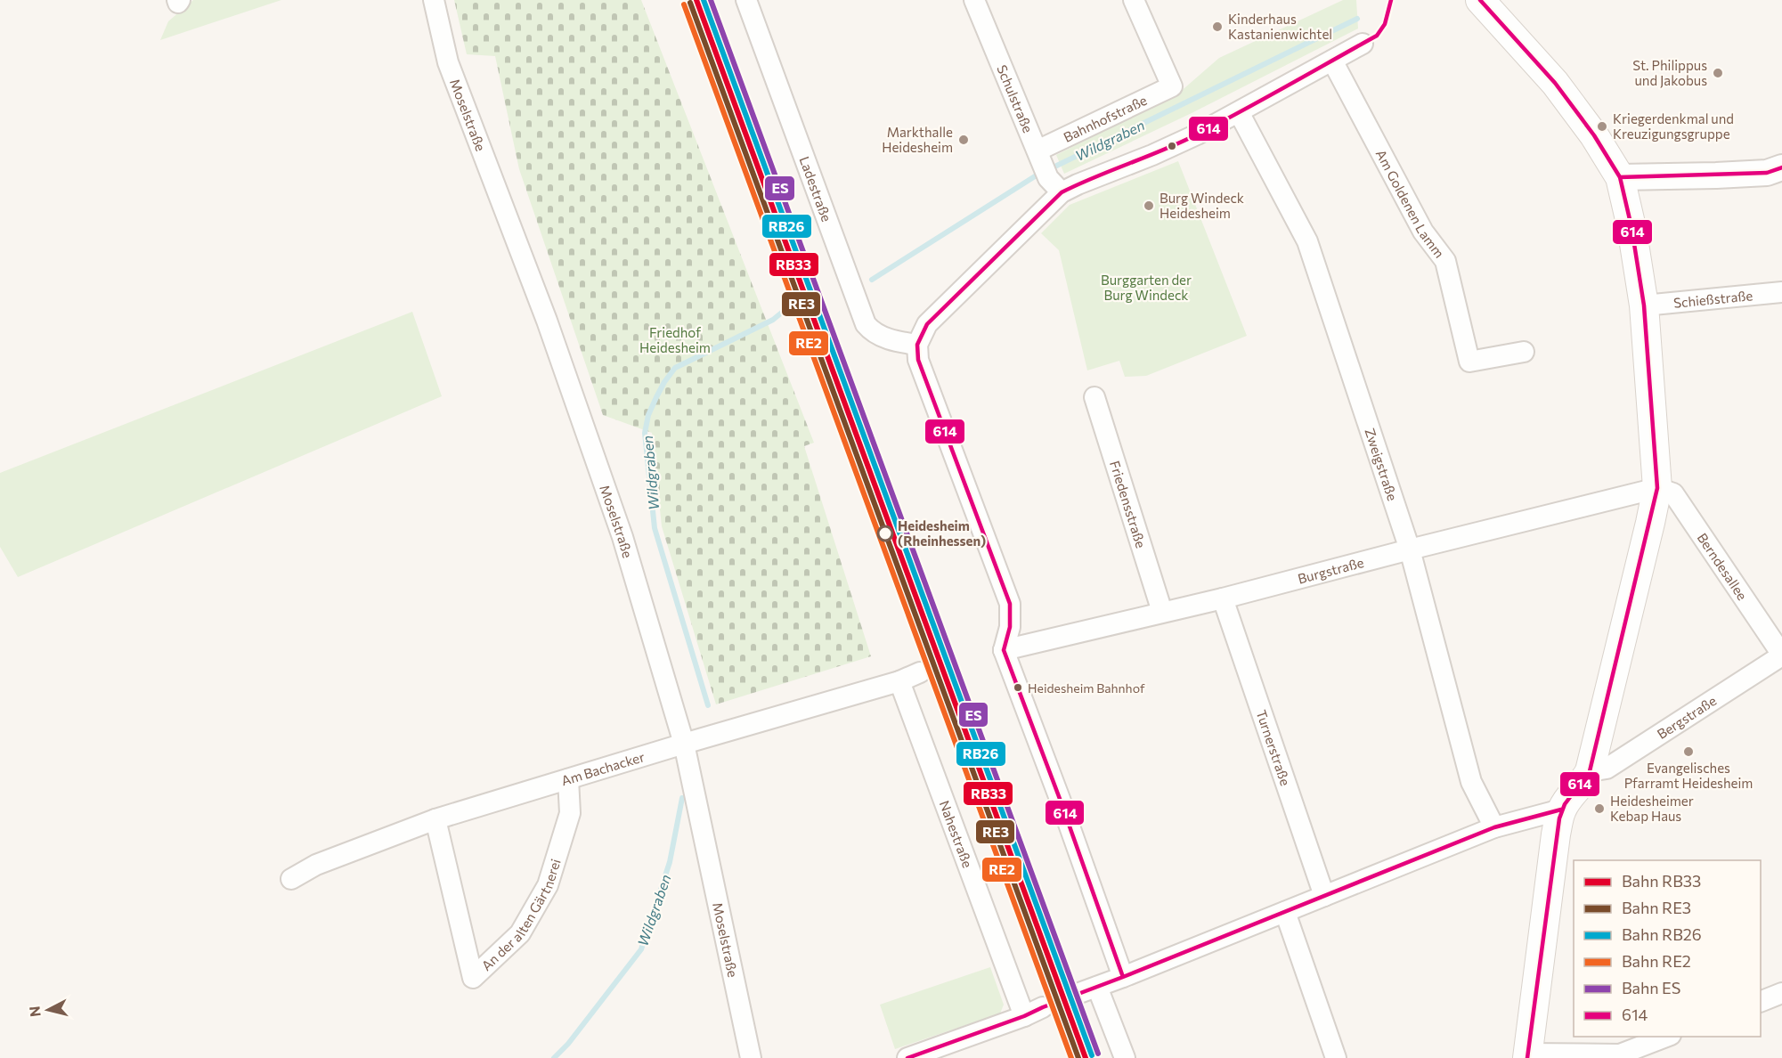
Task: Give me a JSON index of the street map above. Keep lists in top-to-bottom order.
{
  "streets": {
    "street": [
      "Schulstraße",
      "Moselstraße",
      "Bahnhofstraße",
      "Ladestraße",
      "Am Goldenen Lamm",
      "Schießstraße",
      "Zweigstraße",
      "Friedensstraße",
      "Berndesallee",
      "Burgstraße",
      "Bergstraße",
      "Turnerstraße",
      "Am Bachacker",
      "Nahestraße",
      "An der alten Gärtnerei"
    ]
  },
  "crossings": [
    ["Schulstraße", "Bahnhofstraße"],
    ["Moselstraße", "Am Bachacker"],
    ["Bahnhofstraße", "Ladestraße"],
    ["Bahnhofstraße", "Am Goldenen Lamm"],
    ["Bahnhofstraße", "Zweigstraße"],
    ["Zweigstraße", "Burgstraße"],
    ["Friedensstraße", "Burgstraße"],
    ["Berndesallee", "Burgstraße"],
    ["Berndesallee", "Bergstraße"],
    ["Burgstraße", "Turnerstraße"],
    ["Am Bachacker", "Nahestraße"],
    ["Am Bachacker", "An der alten Gärtnerei"]
  ],
  "water": ["Wildgraben"],
  "parks": ["Burggarten der Burg Windeck", "Friedhof Heidesheim"],
  "places": [
    "Kinderhaus Kastanienwichtel",
    "St. Philippus und Jakobus",
    "Kriegerdenkmal und Kreuzigungsgruppe",
    "Markthalle Heidesheim",
    "Burg Windeck Heidesheim",
    "Heidesheim (Rheinhessen)",
    "Heidesheim Bahnhof",
    "Evangelisches Pfarramt Heidesheim",
    "Heidesheimer Kebap Haus"
  ],
  "lines": [
    "rail line RB33",
    "rail line RB26",
    "rail line ES",
    "transit line 614",
    "rail line RE3",
    "rail line RE2"
  ],
  "legend": [
    "Bahn RB33",
    "Bahn RE3",
    "Bahn RB26",
    "Bahn RE2",
    "Bahn ES",
    "614"
  ],
  "north": "left"
}
